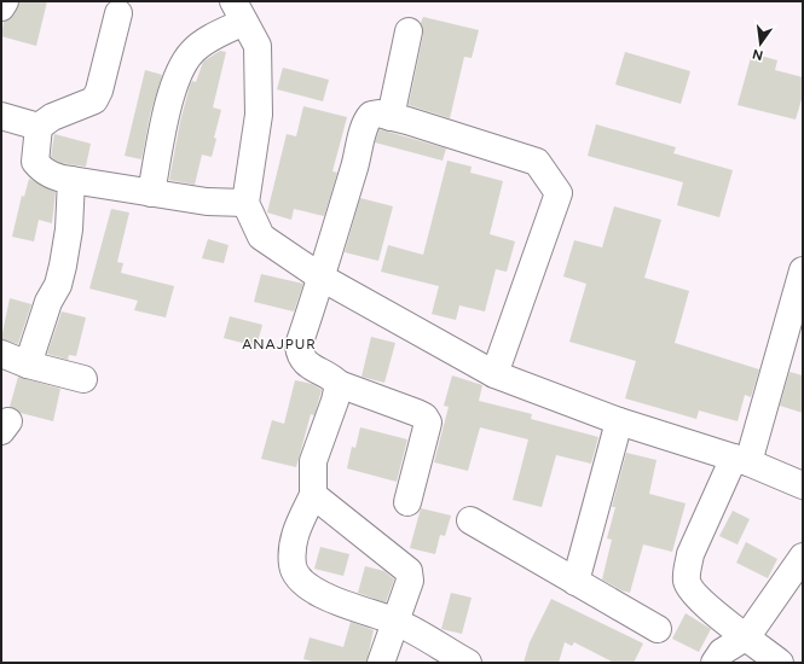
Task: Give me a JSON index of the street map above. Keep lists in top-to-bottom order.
{
  "districts": ["ANAJPUR"],
  "north": "bottom"
}
